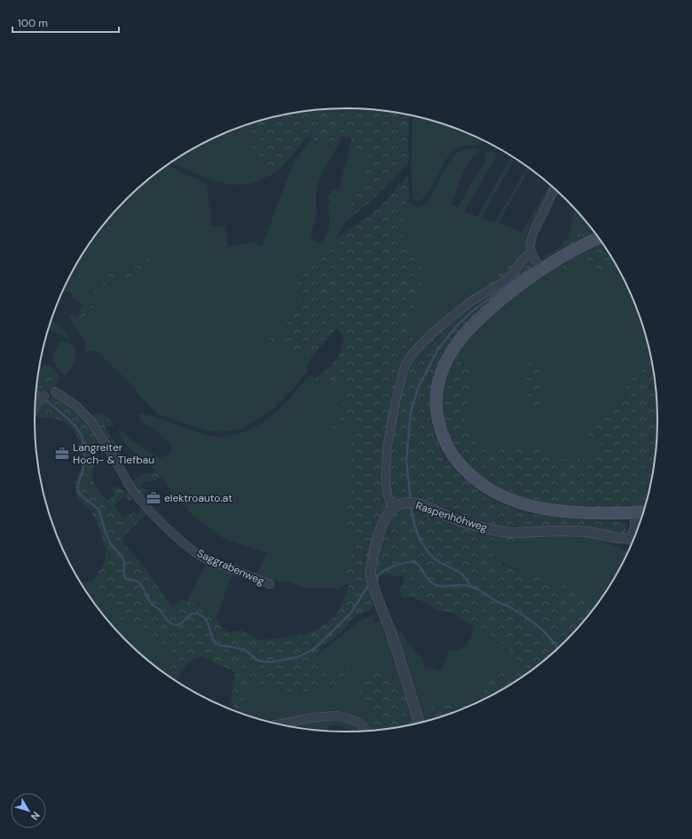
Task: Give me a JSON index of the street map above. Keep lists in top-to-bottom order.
{
  "streets": {
    "street": ["Raspenhöhweg", "Saggrabenweg"]
  },
  "places": {
    "office": ["Langreiter Hoch- & Tiefbau", "elektroauto.at"]
  },
  "scale_bar": "100 m",
  "north": "bottom right"
}
